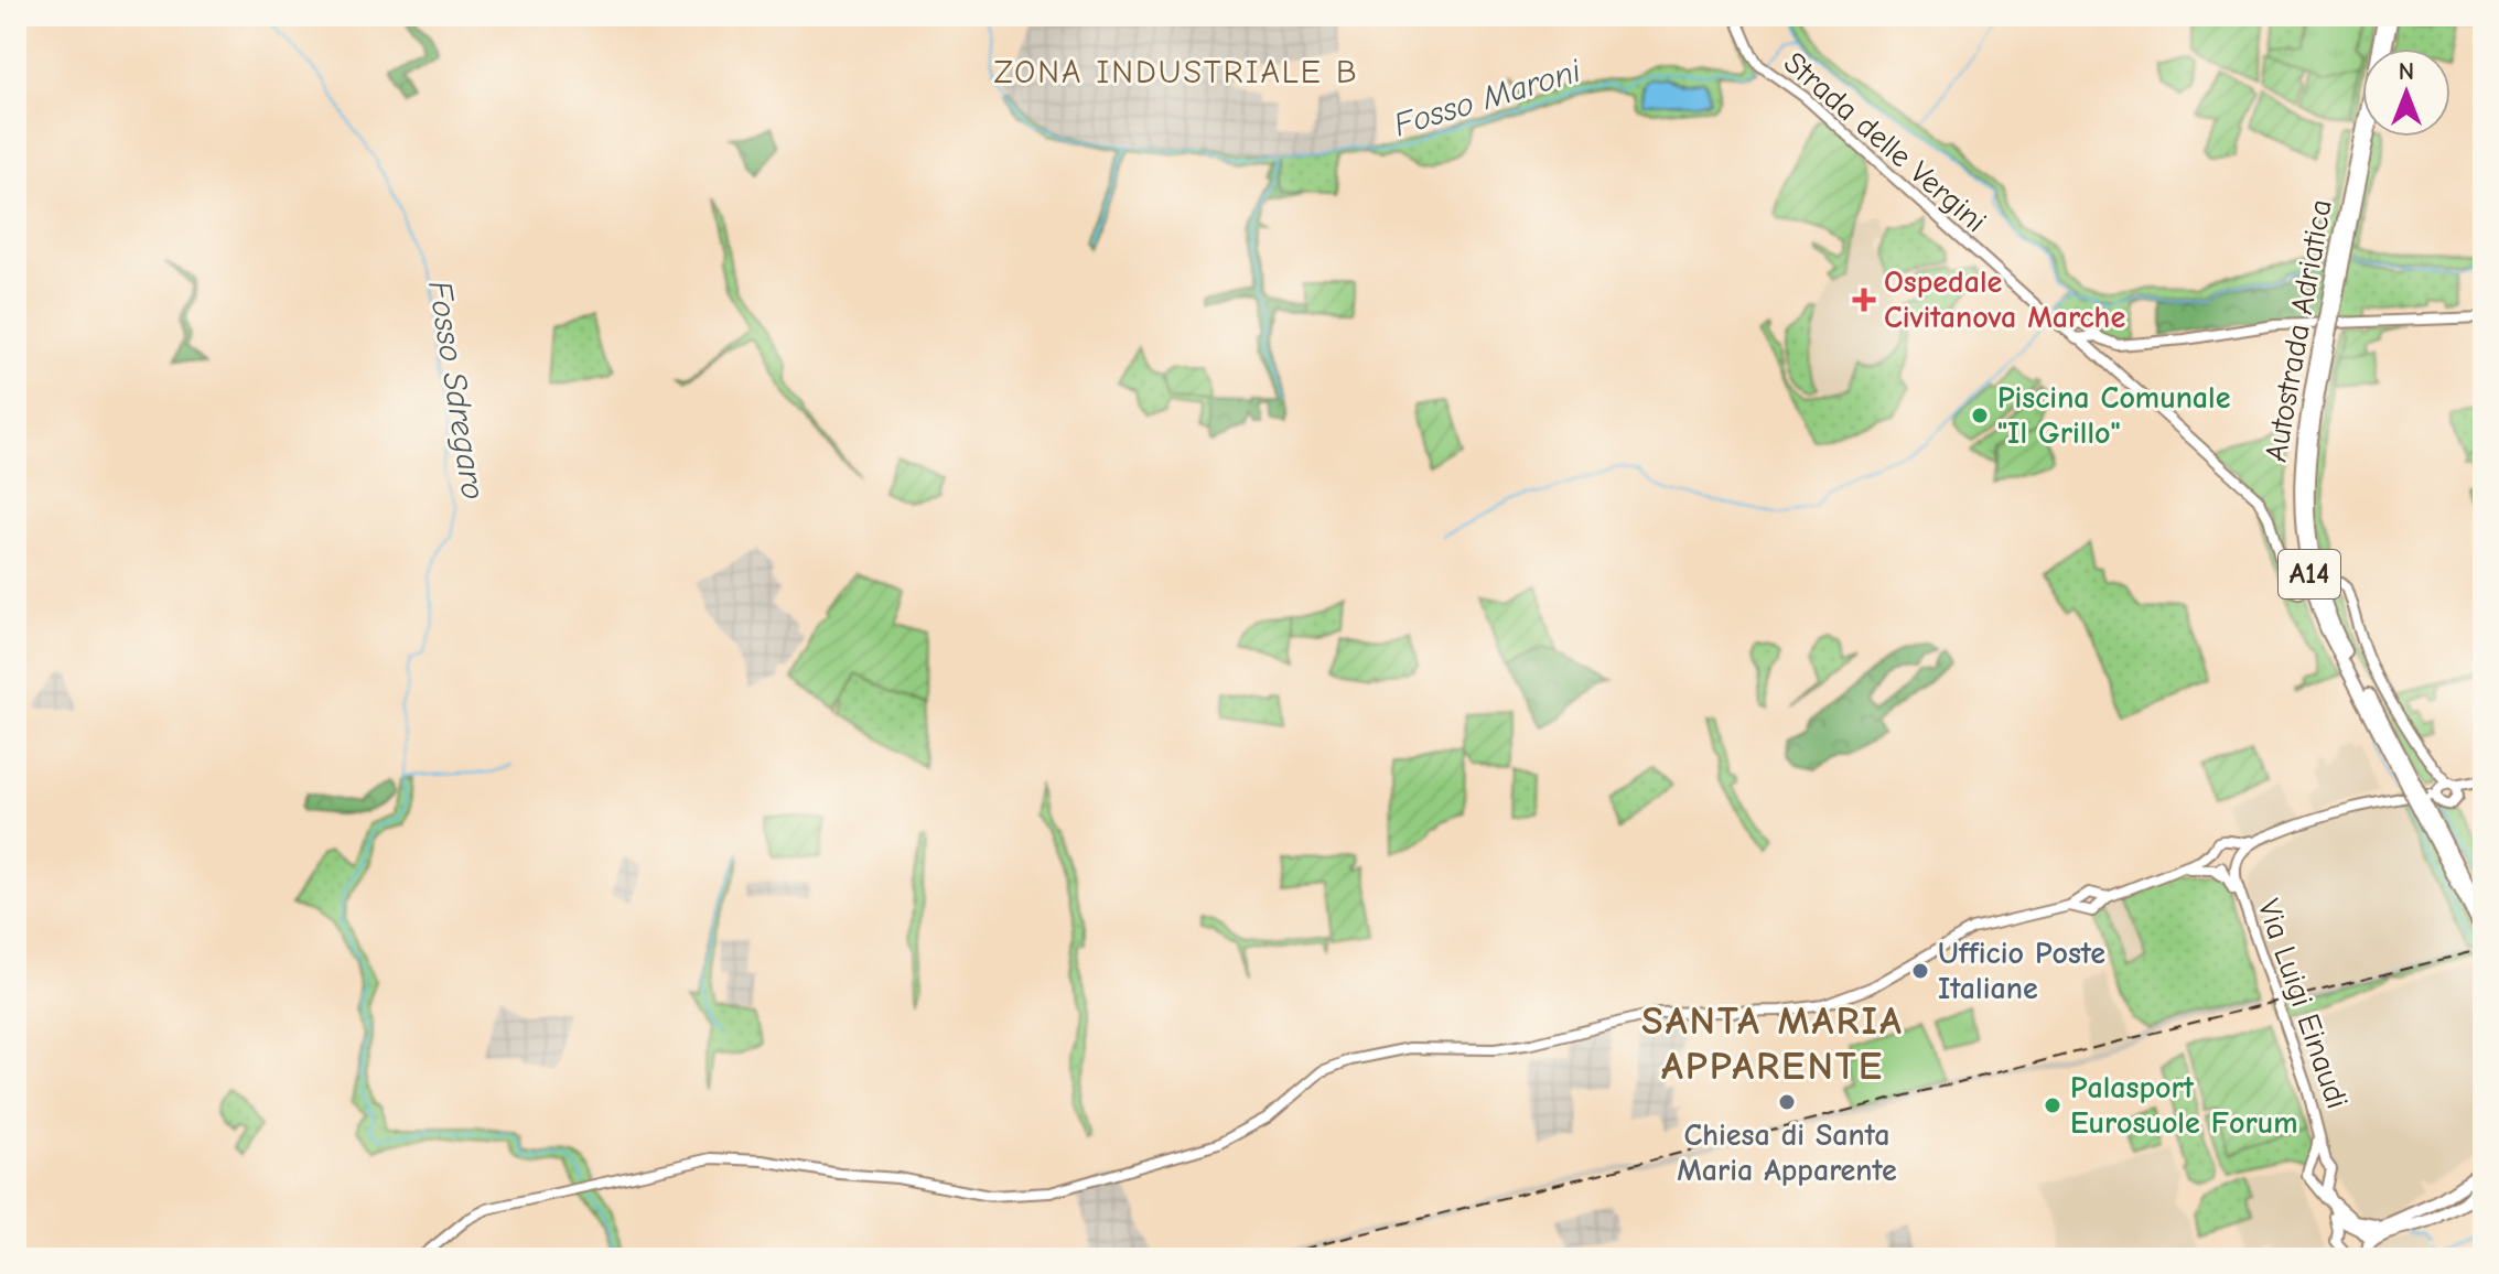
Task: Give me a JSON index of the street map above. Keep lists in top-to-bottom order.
{
  "streets": {
    "highway": ["Autostrada Adriatica", "A14"],
    "main road": ["Strada delle Vergini", "Via Luigi Einaudi"]
  },
  "districts": ["ZONA INDUSTRIALE B", "SANTA MARIA APPARENTE"],
  "water": ["Fosso Maroni", "Fosso Sdregaro"],
  "places": {
    "health": ["Ospedale Civitanova Marche"],
    "other": [
      "Piscina Comunale \"Il Grillo\"",
      "Ufficio Poste Italiane",
      "Chiesa di Santa Maria Apparente",
      "Palasport Eurosuole Forum"
    ]
  },
  "north": "top"
}
